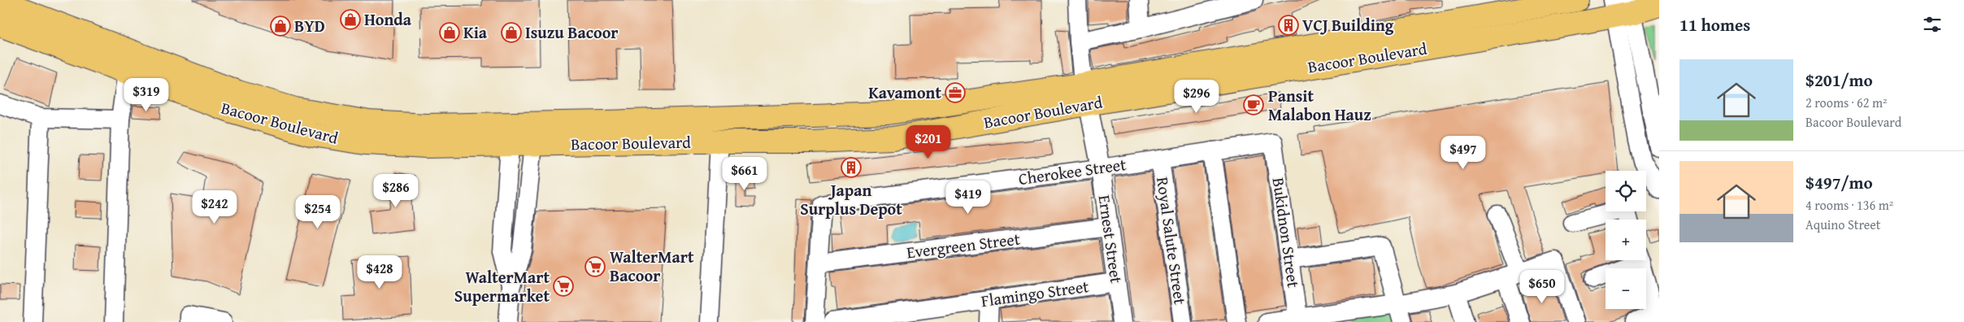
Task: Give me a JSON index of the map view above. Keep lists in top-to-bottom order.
{
  "streets": {
    "main road": ["Bacoor Boulevard"],
    "street": [
      "Cherokee Street",
      "Bukidnon Street",
      "Ernest Street",
      "Royal Salute Street",
      "Evergreen Street",
      "Flamingo Street"
    ]
  },
  "crossings": [
    ["Bacoor Boulevard", "Ernest Street"],
    ["Cherokee Street", "Bukidnon Street"],
    ["Cherokee Street", "Ernest Street"],
    ["Cherokee Street", "Royal Salute Street"],
    ["Cherokee Street", "Evergreen Street"],
    ["Ernest Street", "Evergreen Street"],
    ["Ernest Street", "Flamingo Street"]
  ],
  "places": {
    "shop": [
      "Honda",
      "BYD",
      "Kia",
      "Isuzu Bacoor"
    ],
    "building": ["VCJ Building", "Japan Surplus Depot"],
    "office": ["Kavamont"],
    "cafe": ["Pansit Malabon Hauz"],
    "supermarket": ["WalterMart Bacoor", "WalterMart Supermarket"]
  },
  "page": {
    "heading": "11 homes",
    "list": [
      {
        "name": "$201/mo",
        "note": "2 rooms · 62 m² · Bacoor Boulevard"
      },
      {
        "name": "$497/mo",
        "note": "4 rooms · 136 m² · Aquino Street"
      }
    ],
    "price": [
      "$319",
      "$296",
      "$201",
      "$497",
      "$661",
      "$286",
      "$419",
      "$242",
      "$254",
      "$428",
      "$650"
    ],
    "map_buttons": ["+", "−"]
  }
}
